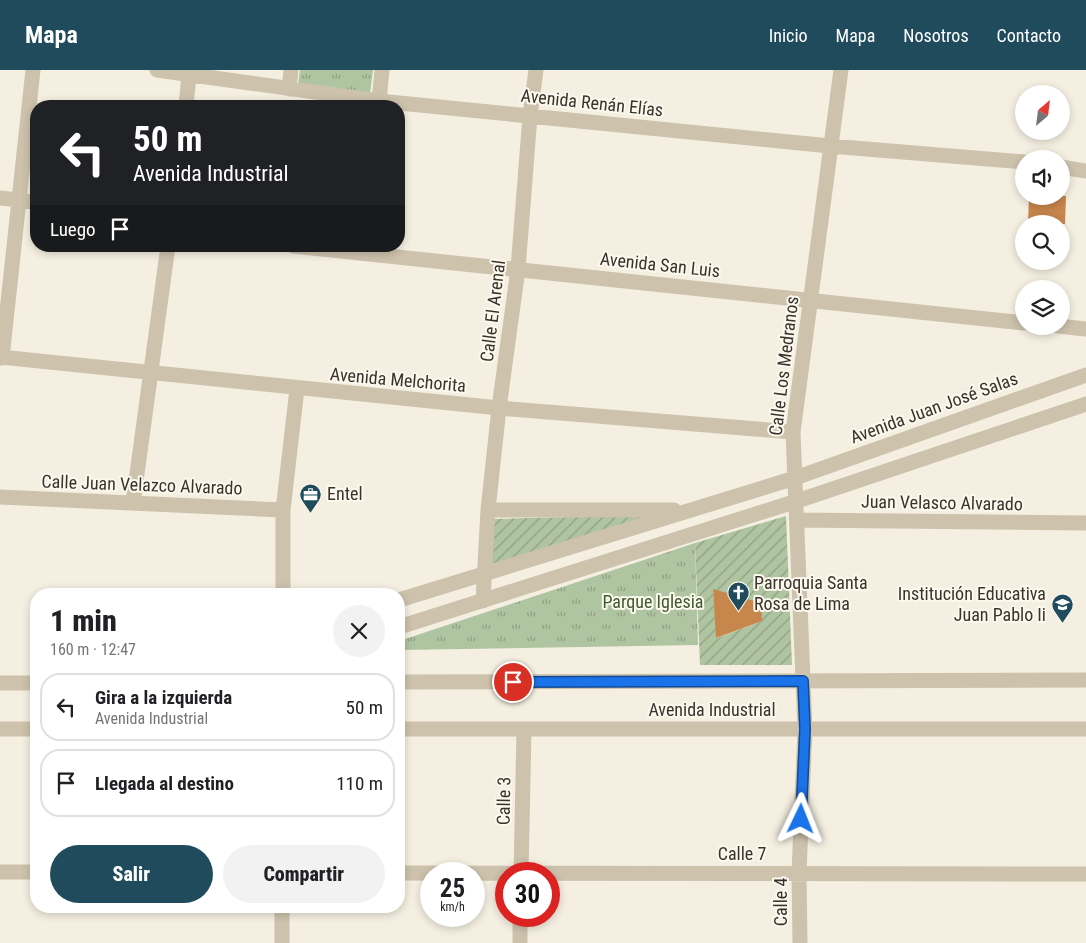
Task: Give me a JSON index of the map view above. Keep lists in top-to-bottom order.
{
  "streets": {
    "street": [
      "Avenida Renán Elías",
      "Avenida San Luis",
      "Calle El Arenal",
      "Calle Los Medranos",
      "Avenida Melchorita",
      "Avenida Juan José Salas",
      "Calle Juan Velazco Alvarado",
      "Juan Velasco Alvarado",
      "Avenida Industrial",
      "Calle 3",
      "Calle 7",
      "Calle 4"
    ]
  },
  "crossings": [
    ["Avenida Renán Elías", "Calle El Arenal"],
    ["Avenida Renán Elías", "Calle Los Medranos"],
    ["Avenida San Luis", "Calle El Arenal"],
    ["Avenida San Luis", "Calle Los Medranos"],
    ["Calle El Arenal", "Avenida Melchorita"],
    ["Calle El Arenal", "Avenida Juan José Salas"],
    ["Calle Los Medranos", "Avenida Melchorita"],
    ["Calle Los Medranos", "Avenida Juan José Salas"],
    ["Calle Los Medranos", "Juan Velasco Alvarado"],
    ["Calle Los Medranos", "Avenida Industrial"],
    ["Calle Los Medranos", "Calle 4"],
    ["Avenida Industrial", "Calle 3"],
    ["Avenida Industrial", "Calle 4"],
    ["Calle 7", "Calle 4"]
  ],
  "parks": ["Parque Iglesia"],
  "places": {
    "office": ["Entel"],
    "church": ["Parroquia Santa Rosa de Lima"],
    "school or university": ["Institución Educativa Juan Pablo Ii"]
  },
  "north": "top right",
  "page": {
    "header": "Mapa",
    "nav": [
      "Inicio",
      "Mapa",
      "Nosotros",
      "Contacto"
    ],
    "turn": ["50 m", "Avenida Industrial"],
    "then": "Luego",
    "heading": ["1 min", "160 m · 12:47"],
    "list": [
      {
        "name": "Gira a la izquierda",
        "note": "Avenida Industrial",
        "value": "50 m"
      },
      {
        "name": "Llegada al destino",
        "value": "110 m"
      }
    ],
    "buttons": ["Salir", "Compartir"],
    "speed": "25 km/h",
    "limit": "30"
  }
}
